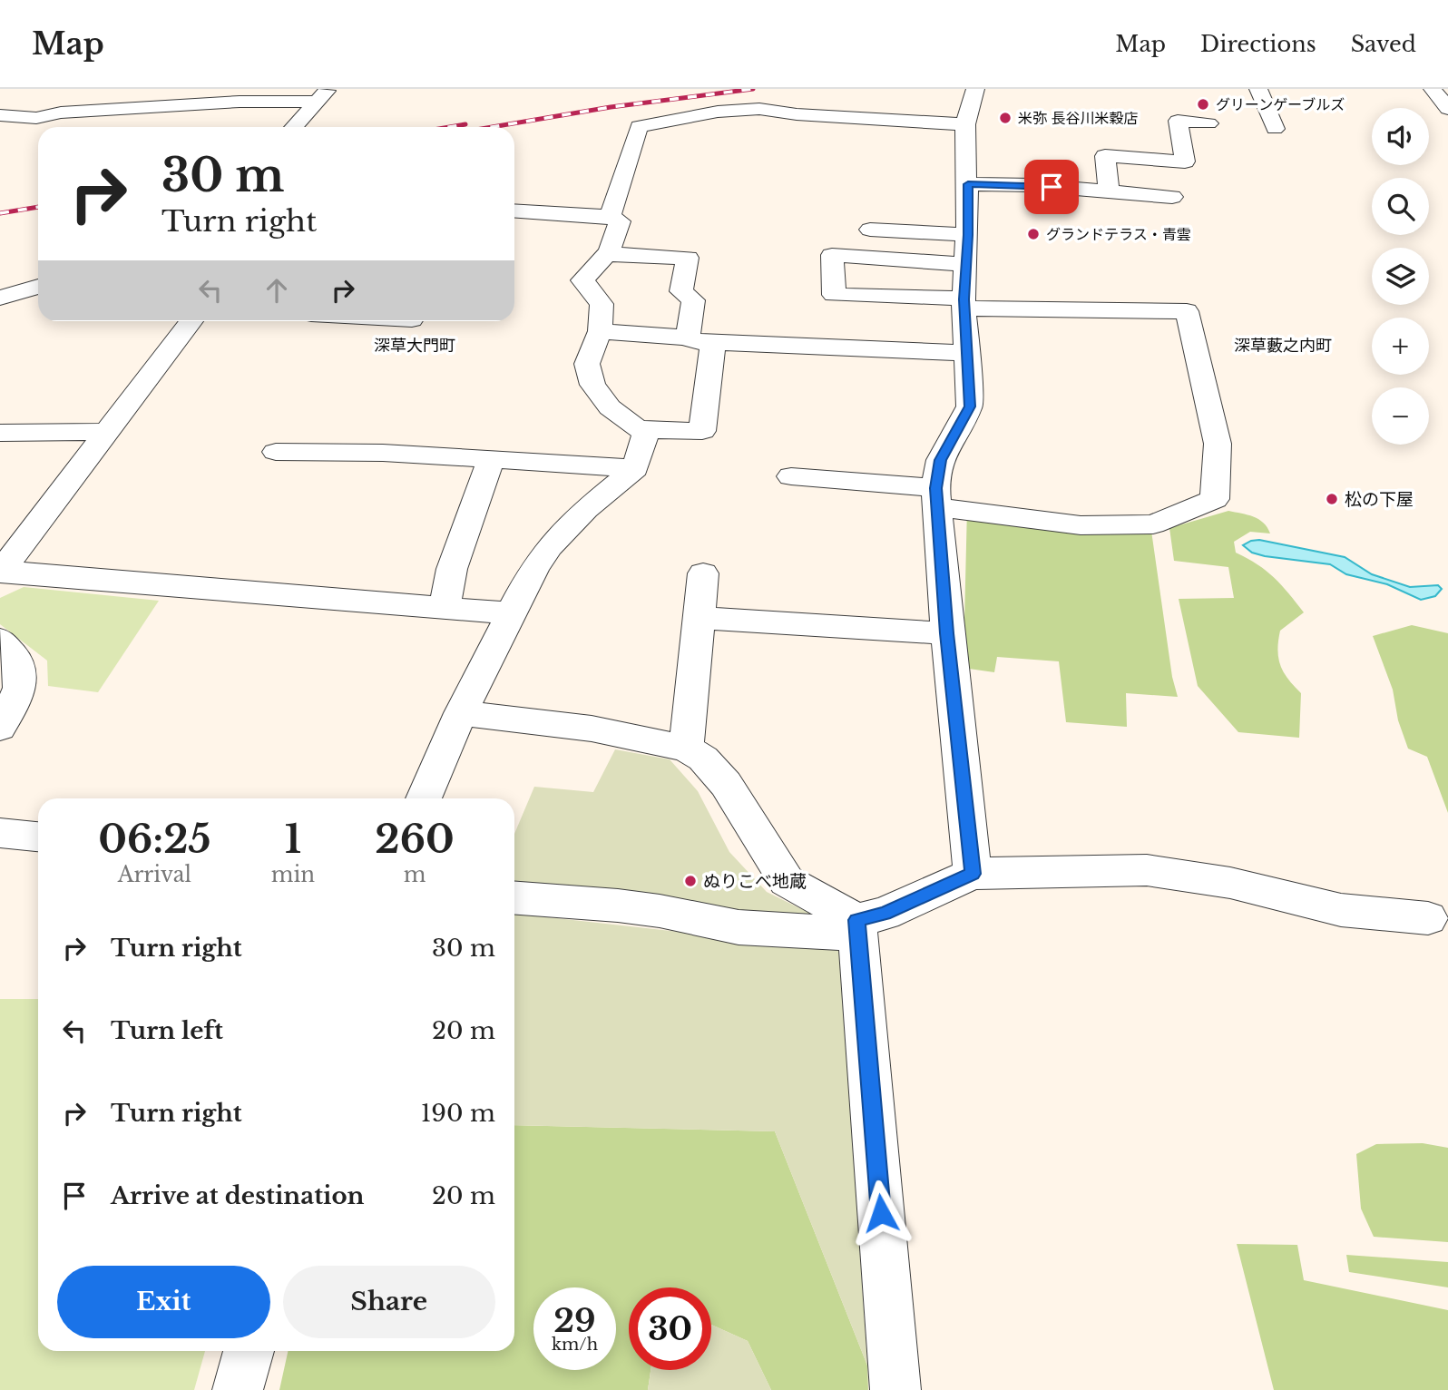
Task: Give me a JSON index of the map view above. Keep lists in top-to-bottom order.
{
  "districts": ["深草大門町", "深草藪之内町"],
  "places": [
    "グリーンゲーブルズ",
    "米弥 長谷川米穀店",
    "グランドテラス・青雲",
    "松の下屋",
    "ぬりこべ地蔵"
  ],
  "page": {
    "header": "Map",
    "nav": ["Map", "Directions", "Saved"],
    "map_buttons": ["+", "−"],
    "turn": ["30 m", "Turn right"],
    "eta": [
      "06:25",
      "Arrival",
      "1",
      "min",
      "260",
      "m"
    ],
    "list": [
      {
        "name": "Turn right",
        "value": "30 m"
      },
      {
        "name": "Turn left",
        "value": "20 m"
      },
      {
        "name": "Turn right",
        "value": "190 m"
      },
      {
        "name": "Arrive at destination",
        "value": "20 m"
      }
    ],
    "buttons": ["Exit", "Share"],
    "speed": "29 km/h",
    "limit": "30"
  }
}
